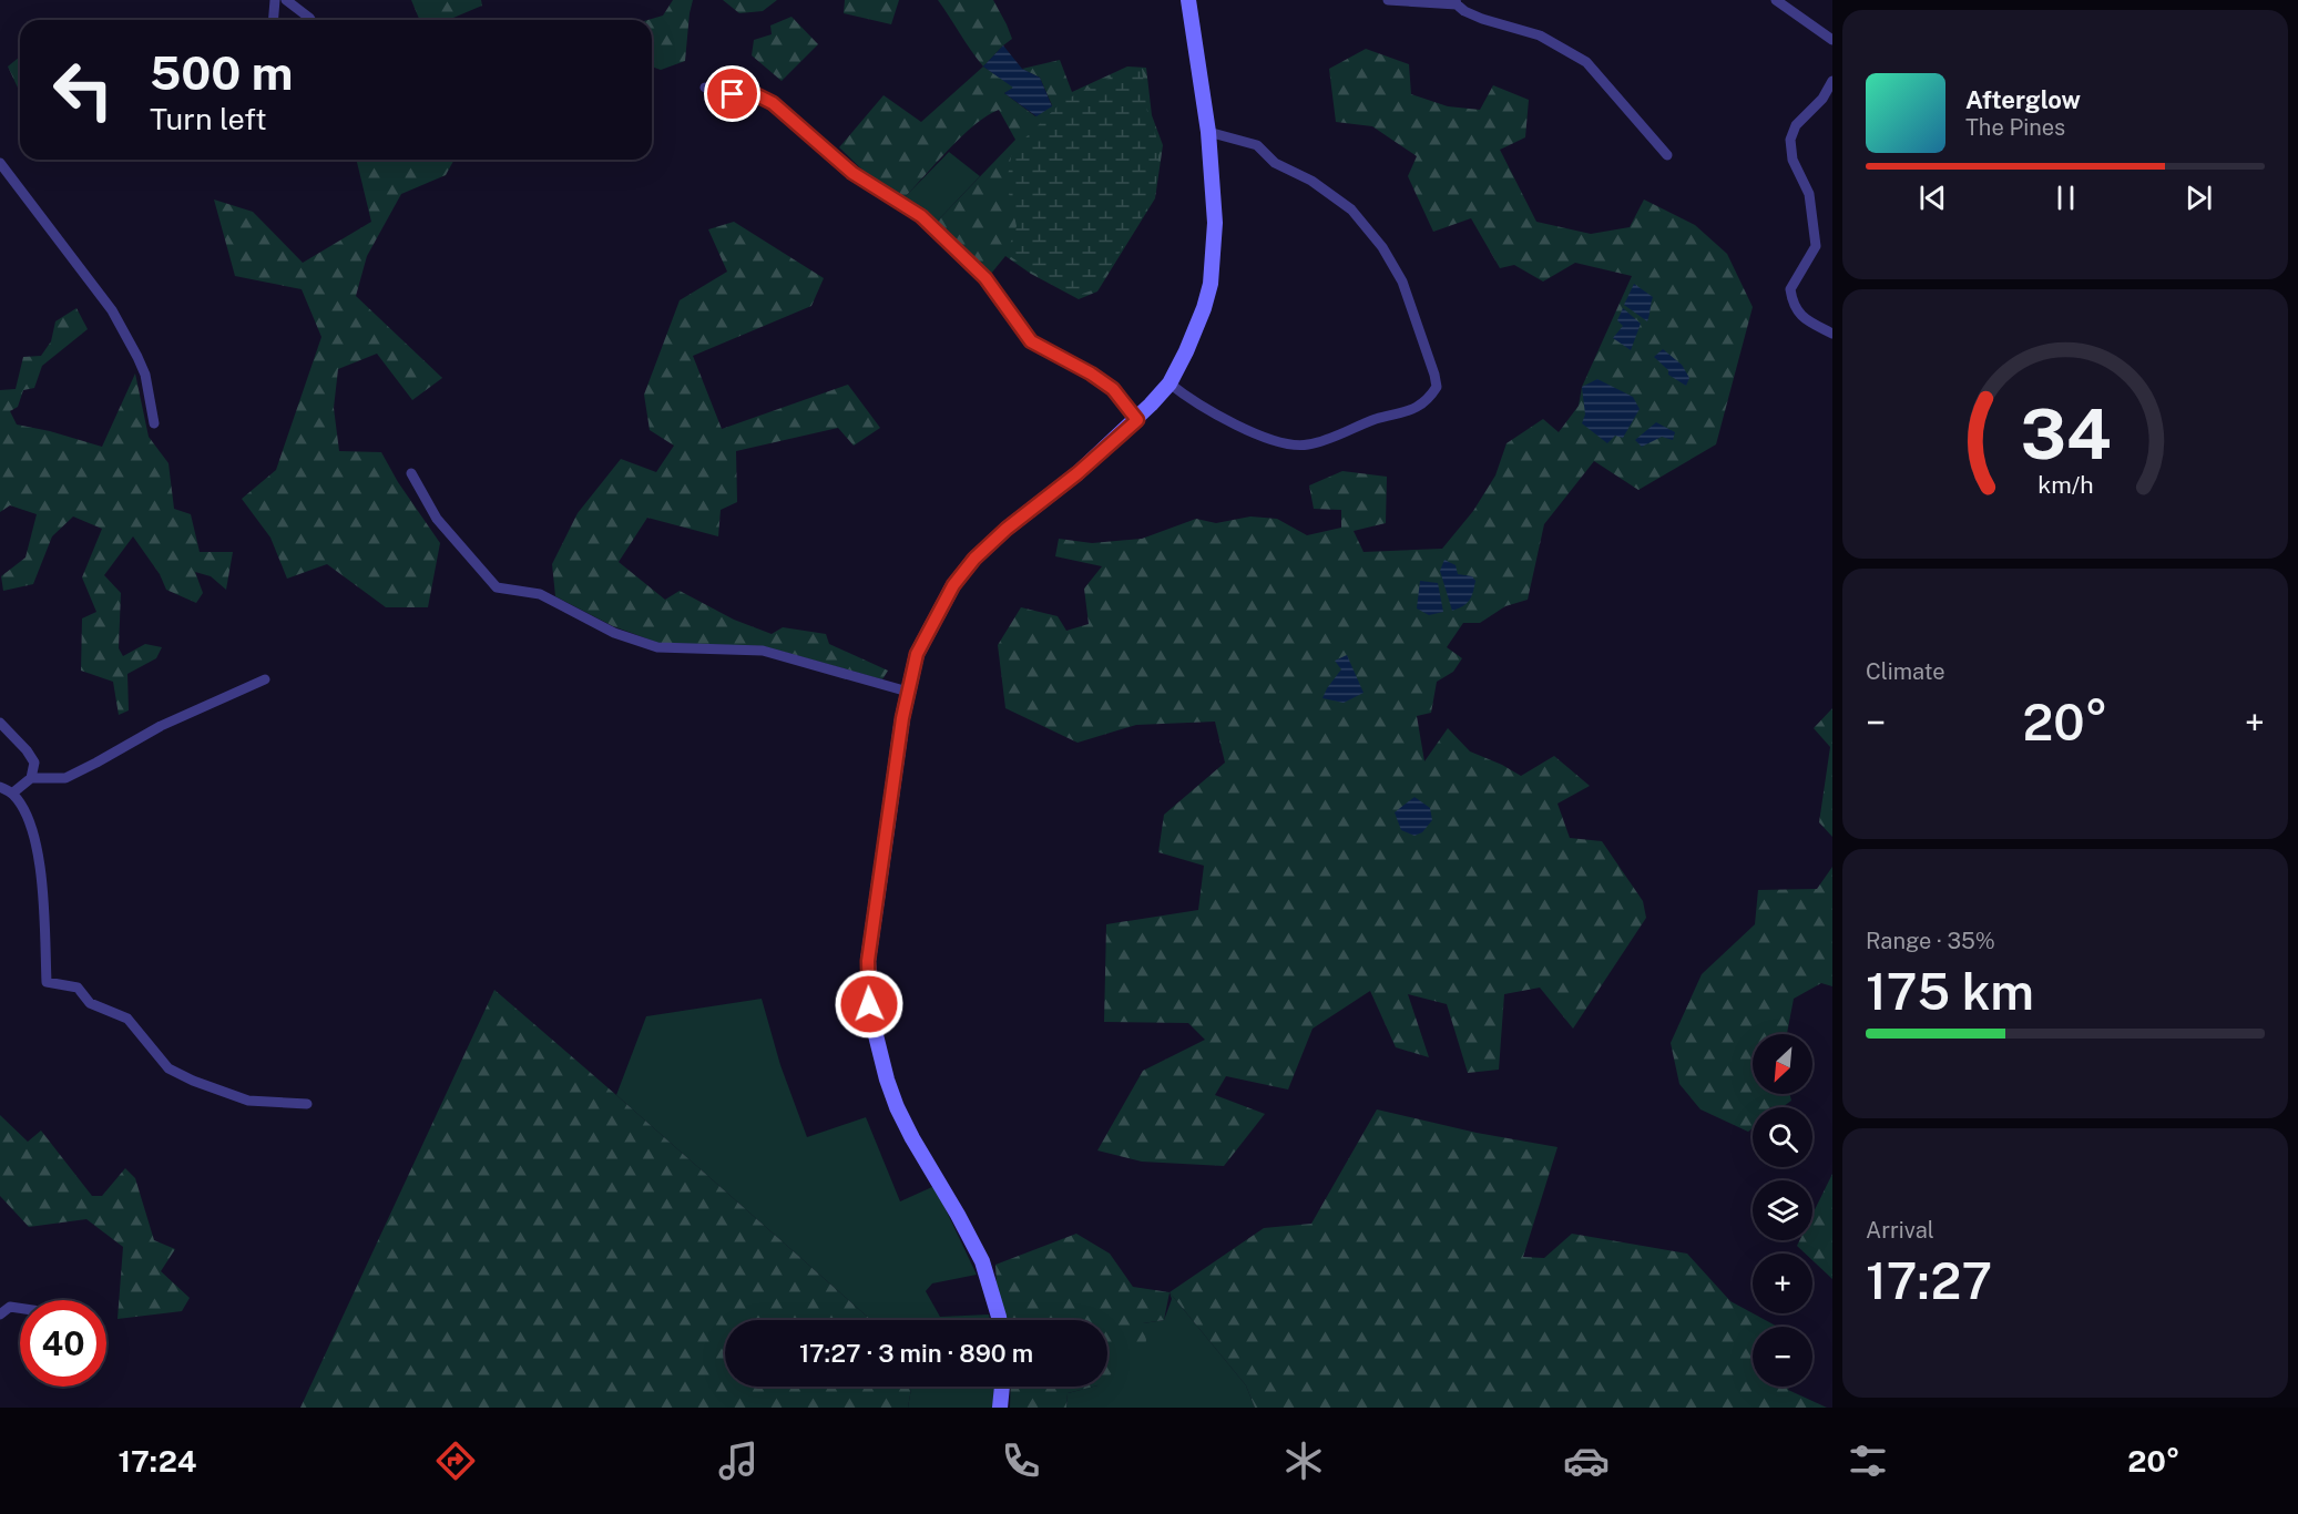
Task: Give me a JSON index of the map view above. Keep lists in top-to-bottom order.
{
  "north": "bottom left",
  "page": {
    "turn": ["500 m", "Turn left"],
    "song": ["Afterglow", "The Pines"],
    "tile": [
      "Climate",
      ["Range · 35%", "175 km"],
      ["Arrival", "17:27"]
    ],
    "heat": ["−", "20°", "+"],
    "map_buttons": ["+", "−"],
    "limit": "40",
    "trip": "17:27 · 3 min · 890 m",
    "tabs": ["17:24", "20°"],
    "gauge": ["34", "km/h"]
  }
}
